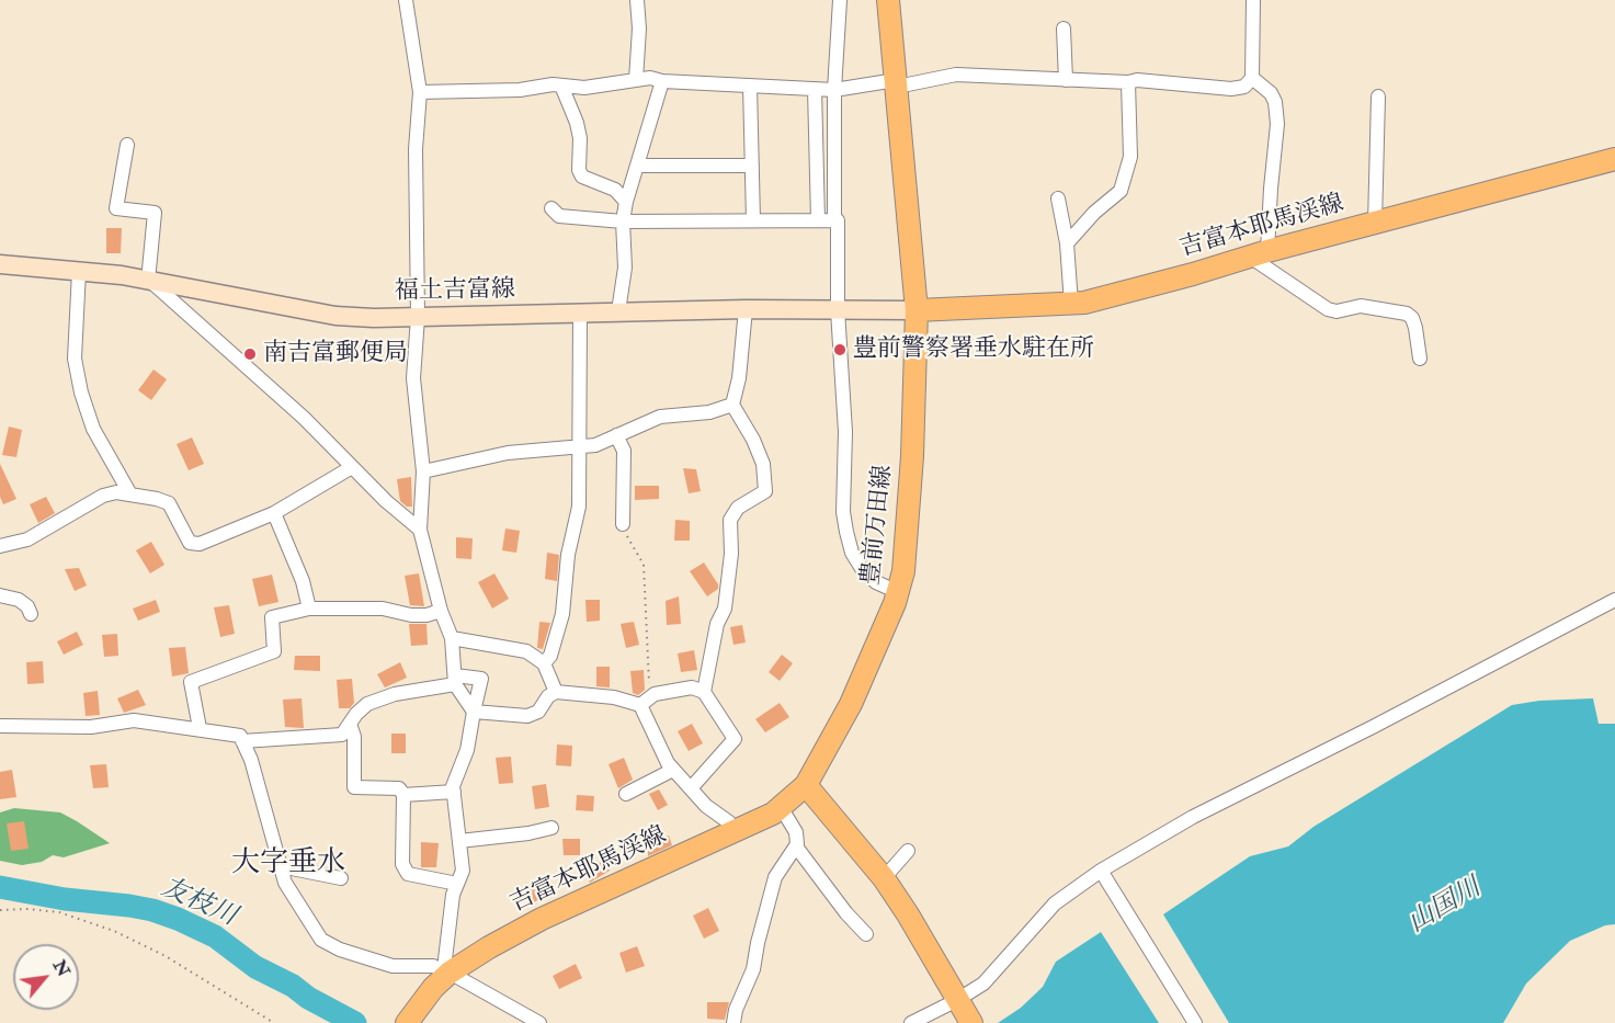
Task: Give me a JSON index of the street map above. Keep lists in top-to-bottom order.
{
  "streets": {
    "main road": ["吉富本耶馬渓線", "福土吉富線", "豊前万田線"]
  },
  "crossings": [
    ["吉富本耶馬渓線", "福土吉富線"],
    ["吉富本耶馬渓線", "豊前万田線"],
    ["福土吉富線", "豊前万田線"]
  ],
  "districts": ["大字垂水"],
  "water": ["友枝川", "山国川"],
  "places": ["豊前警察署垂水駐在所", "南吉富郵便局"],
  "north": "top right"
}
